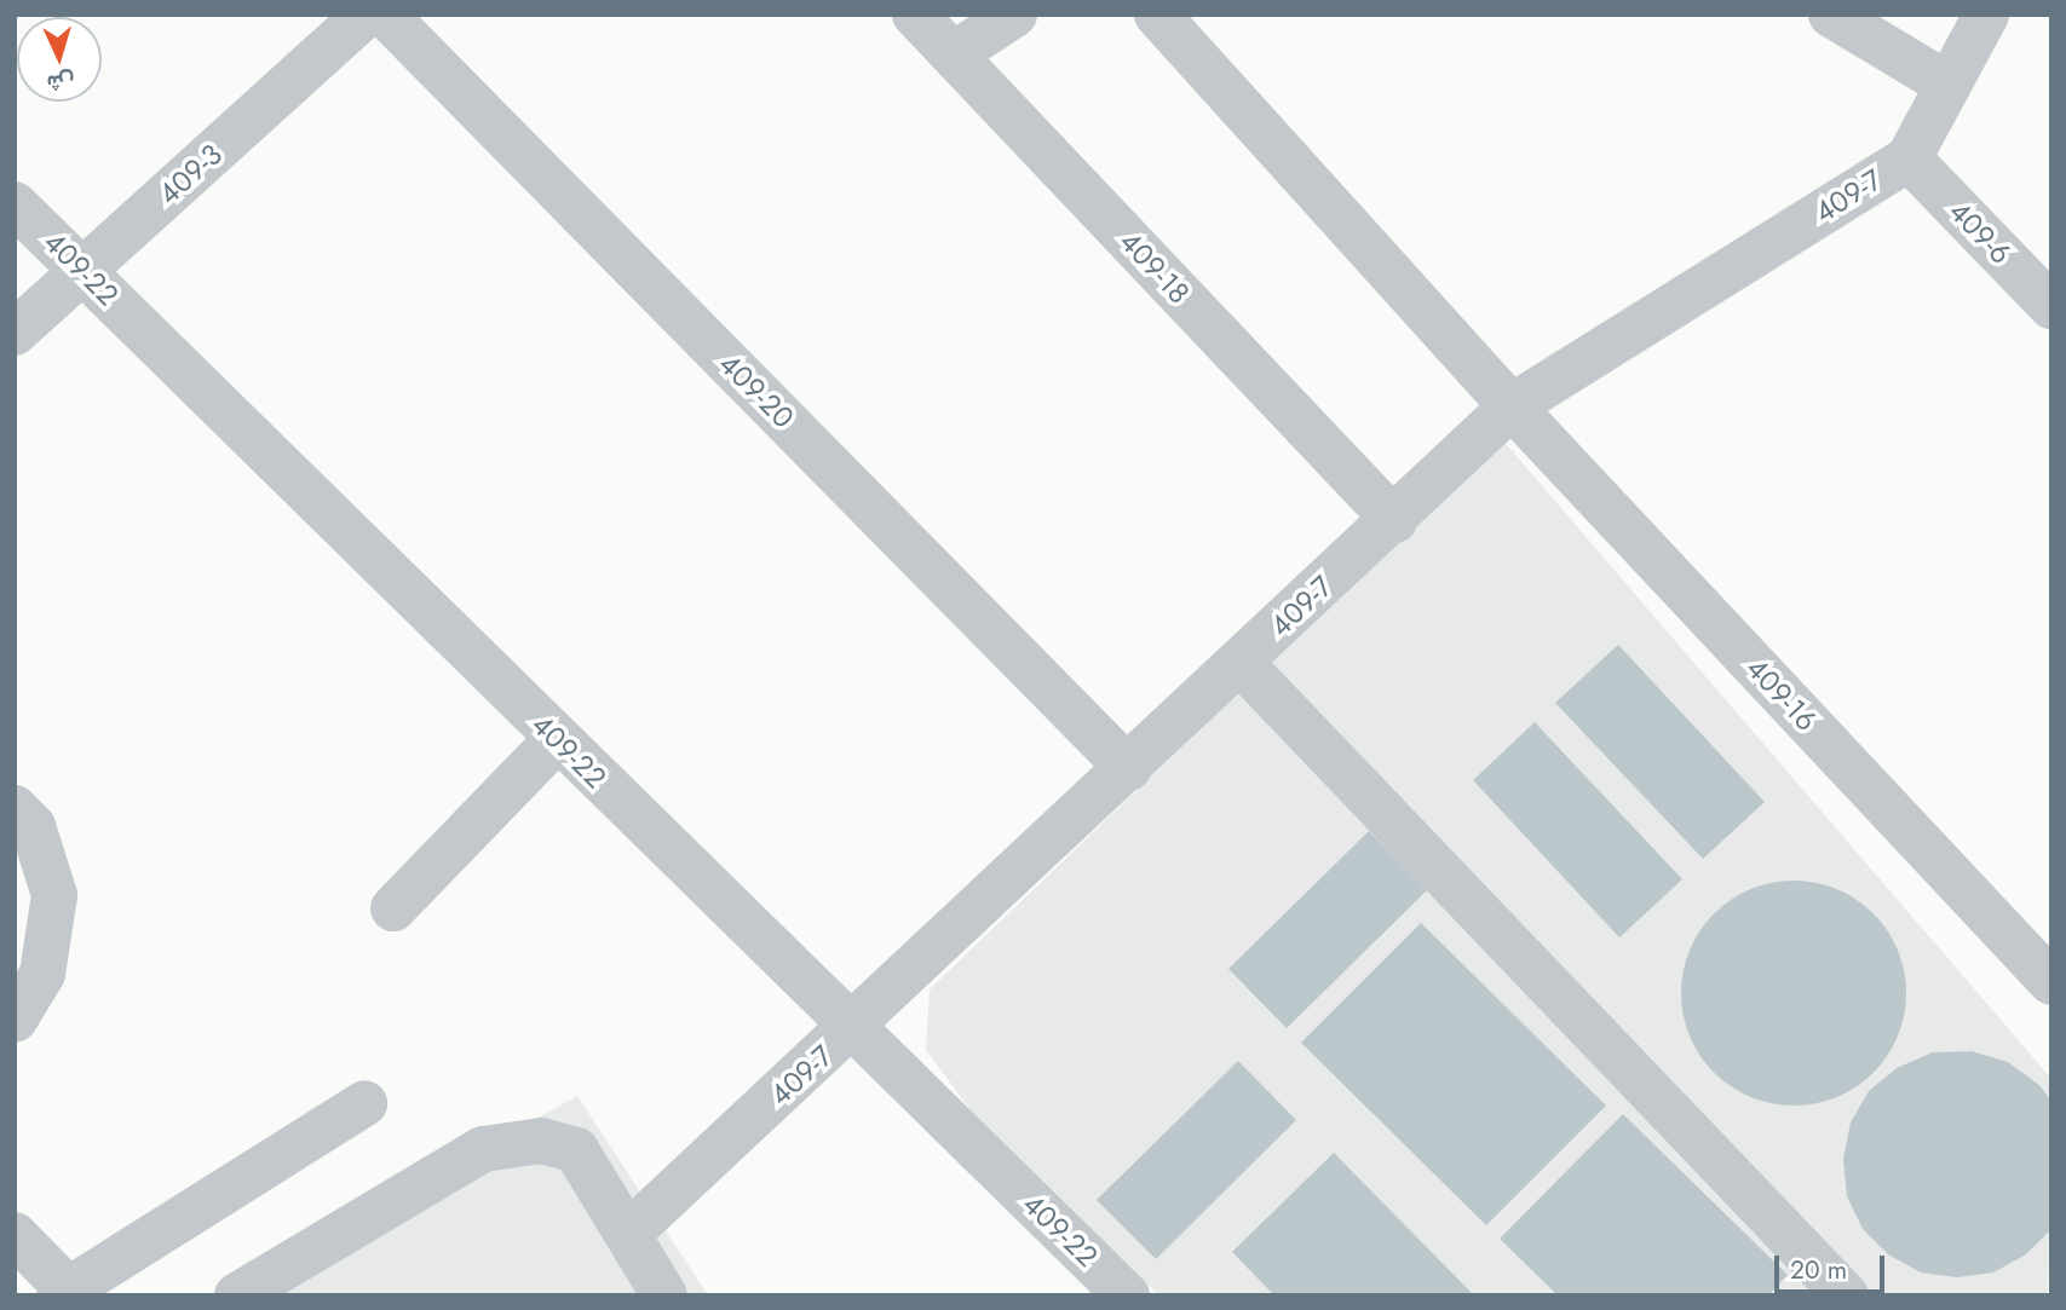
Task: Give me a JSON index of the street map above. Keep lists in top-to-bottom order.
{
  "streets": {
    "street": [
      "409-3",
      "409-7",
      "409-6",
      "409-18",
      "409-22",
      "409-20",
      "409-16"
    ]
  },
  "crossings": [
    ["409-3", "409-22"],
    ["409-7", "409-6"],
    ["409-7", "409-18"],
    ["409-7", "409-22"],
    ["409-7", "409-20"],
    ["409-7", "409-16"]
  ],
  "scale_bar": "20 m",
  "north": "bottom"
}
